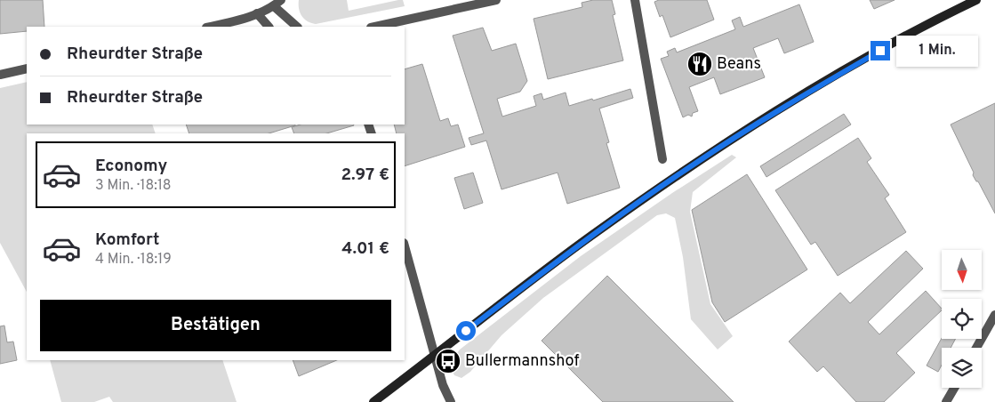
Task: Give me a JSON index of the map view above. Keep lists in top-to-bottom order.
{
  "places": {
    "restaurant": ["Beans"],
    "bus stop": ["Bullermannshof"]
  },
  "north": "bottom",
  "page": {
    "banner": ["Rheurdter Straße", "Rheurdter Straße"],
    "bubble": "1 Min.",
    "list": [
      {
        "name": "Economy",
        "note": "3 Min. · 18:18",
        "value": "2.97 €"
      },
      {
        "name": "Komfort",
        "note": "4 Min. · 18:19",
        "value": "4.01 €"
      }
    ],
    "buttons": "Bestätigen"
  }
}
